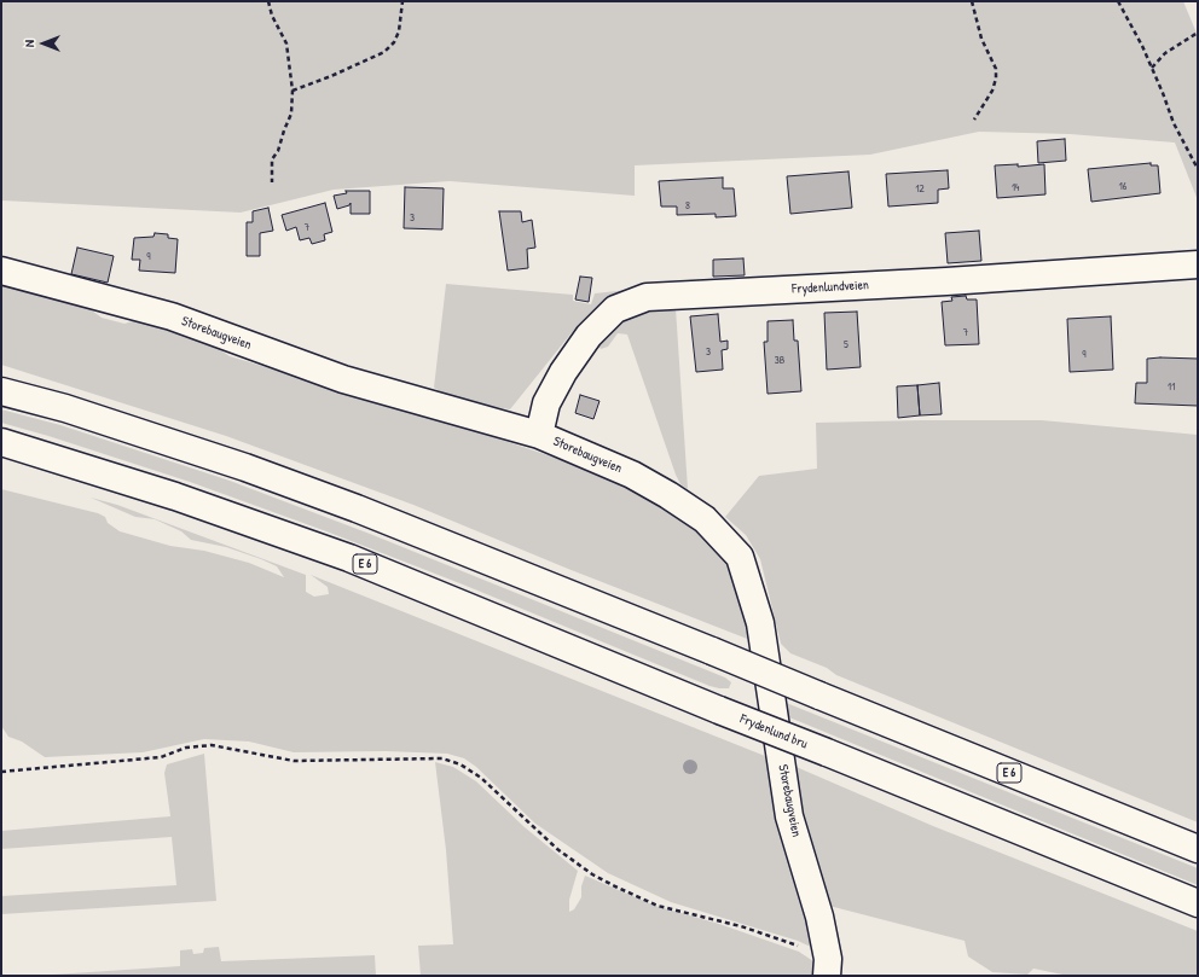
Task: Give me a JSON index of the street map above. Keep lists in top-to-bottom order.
{
  "streets": {
    "main road": [
      "Frydenlundveien",
      "Storebaugveien",
      "E 6",
      "Frydenlund bru"
    ]
  },
  "crossings": [
    ["Frydenlundveien", "Storebaugveien"]
  ],
  "house_numbers": [
    "16",
    "14",
    "12",
    "8",
    "3",
    "7",
    "9",
    "7",
    "5",
    "3",
    "9",
    "3B",
    "11"
  ],
  "north": "left"
}
